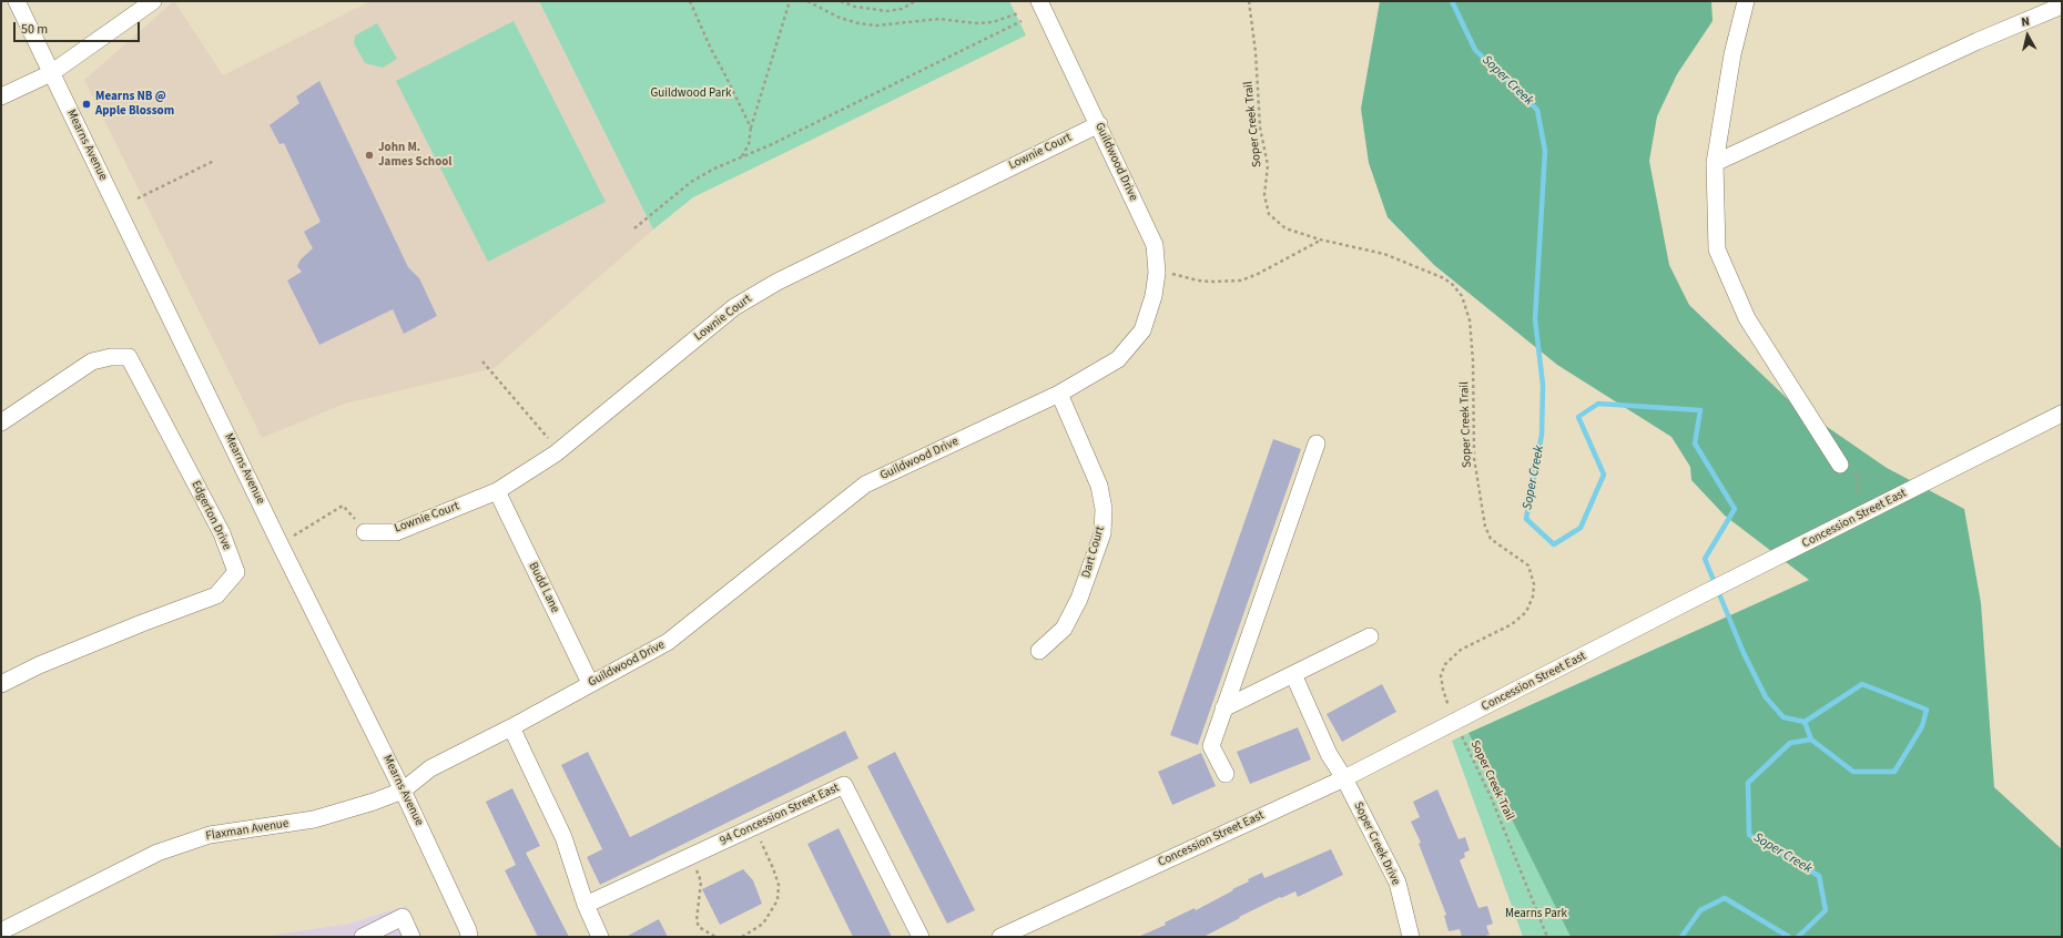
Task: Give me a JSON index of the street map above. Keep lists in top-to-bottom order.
{
  "streets": {
    "street": [
      "Mearns Avenue",
      "Lownie Court",
      "Guildwood Drive",
      "Edgerton Drive",
      "Concession Street East",
      "Dart Court",
      "Budd Lane",
      "94 Concession Street East",
      "Flaxman Avenue",
      "Soper Creek Drive"
    ],
    "path": ["Soper Creek Trail"]
  },
  "crossings": [
    ["Soper Creek Trail", "Concession Street East"],
    ["Mearns Avenue", "Guildwood Drive"],
    ["Mearns Avenue", "Flaxman Avenue"],
    ["Lownie Court", "Guildwood Drive"],
    ["Lownie Court", "Budd Lane"],
    ["Guildwood Drive", "Dart Court"],
    ["Guildwood Drive", "Budd Lane"],
    ["Guildwood Drive", "Flaxman Avenue"],
    ["Concession Street East", "Soper Creek Drive"]
  ],
  "water": ["Soper Creek"],
  "parks": ["Guildwood Park", "Mearns Park"],
  "places": ["Mearns NB @ Apple Blossom", "John M. James School"],
  "scale_bar": "50 m",
  "north": "top"
}
